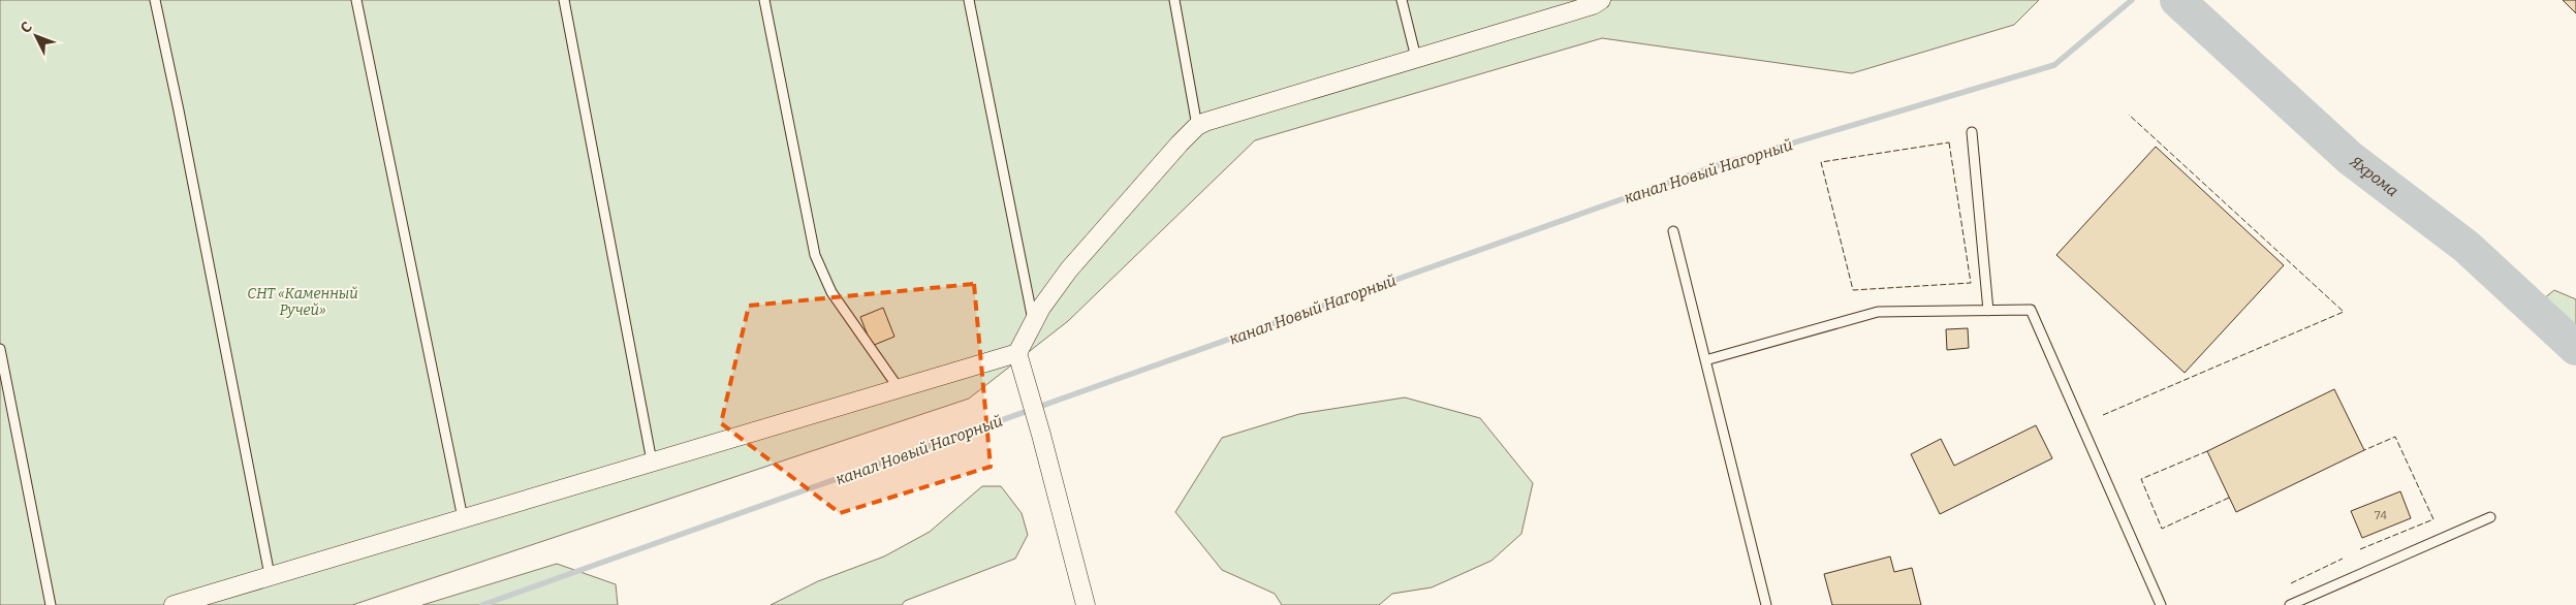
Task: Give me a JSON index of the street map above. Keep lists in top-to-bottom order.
{
  "water": ["канал Новый Нагорный", "Яхрома"],
  "parks": ["СНТ «Каменный Ручей»"],
  "house_numbers": ["74"],
  "north": "top left"
}
